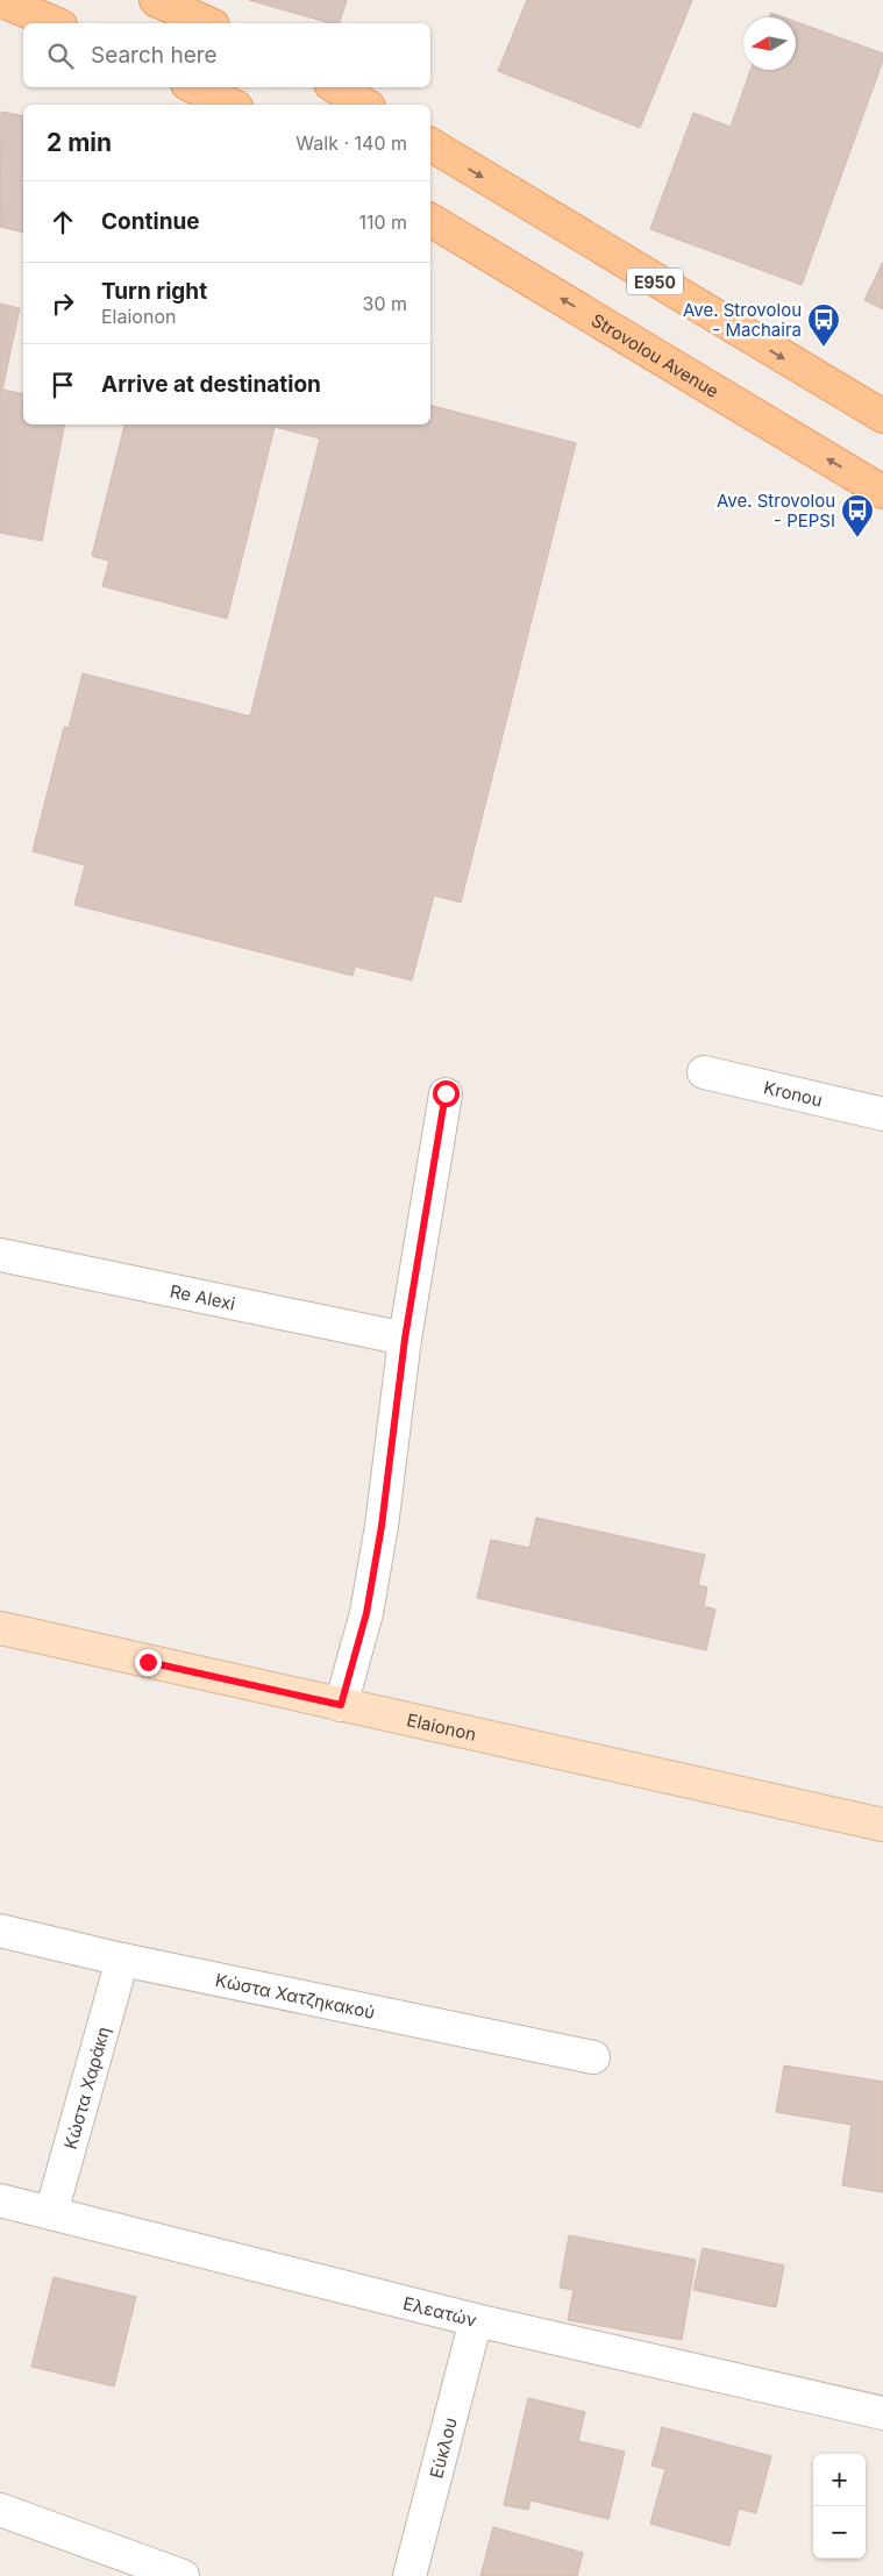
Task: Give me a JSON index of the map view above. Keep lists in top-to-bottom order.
{
  "streets": {
    "main road": ["E950", "Strovolou Avenue", "Elaionon"],
    "street": [
      "Kronou",
      "Re Alexi",
      "Κώστα Χατζηκακού",
      "Κώστα Χαράκη",
      "Ελεατών",
      "Εύκλου"
    ]
  },
  "crossings": [
    ["Κώστα Χατζηκακού", "Κώστα Χαράκη"],
    ["Κώστα Χαράκη", "Ελεατών"],
    ["Ελεατών", "Εύκλου"]
  ],
  "places": {
    "bus stop": ["Ave. Strovolou - Machaira", "Ave. Strovolou - PEPSI"]
  },
  "north": "left",
  "page": {
    "search": "Search here",
    "heading": ["2 min", "Walk · 140 m"],
    "list": [
      ["Continue", "110 m"],
      ["Turn right", "Elaionon", "30 m"],
      "Arrive at destination"
    ],
    "map_buttons": ["+", "−"]
  }
}
